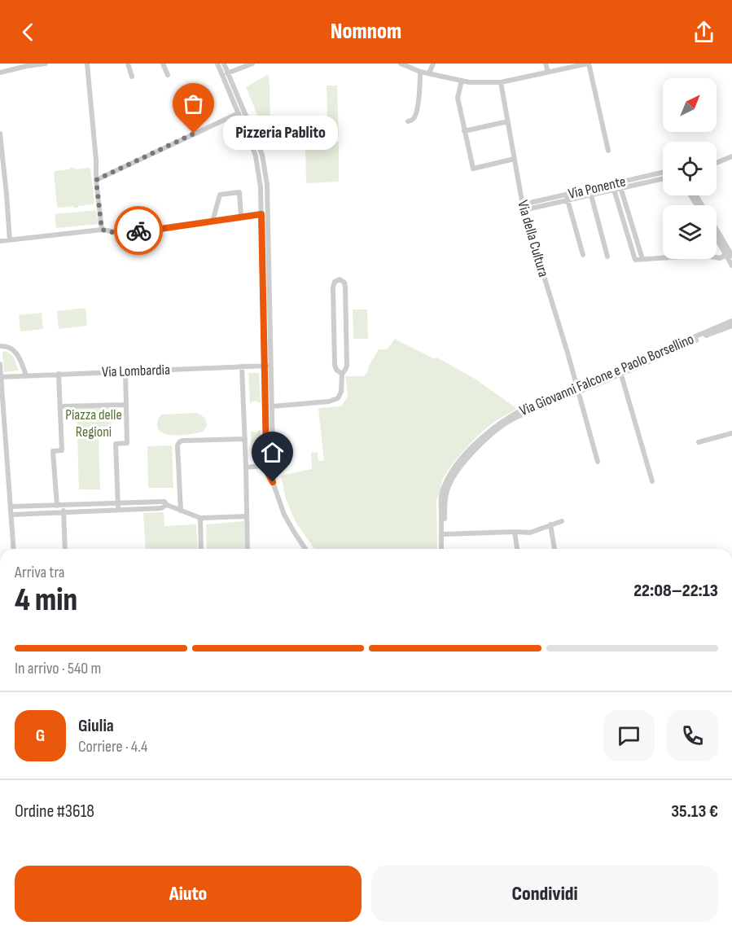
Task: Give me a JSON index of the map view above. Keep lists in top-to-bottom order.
{
  "streets": {
    "street": [
      "Via Ponente",
      "Via della Cultura",
      "Via Lombardia",
      "Via Giovanni Falcone e Paolo Borsellino"
    ]
  },
  "crossings": [
    ["Via Ponente", "Via della Cultura"],
    ["Via della Cultura", "Via Giovanni Falcone e Paolo Borsellino"]
  ],
  "parks": ["Piazza delle Regioni"],
  "places": ["Pizzeria Pablito"],
  "north": "top right",
  "page": {
    "header": "Nomnom",
    "bubble": "Pizzeria Pablito",
    "heading": ["4 min", "Arriva tra", "22:08–22:13"],
    "panel": [
      "Giulia",
      "Corriere · 4.4",
      "Ordine #3618",
      "35.13 €"
    ],
    "bar": "In arrivo · 540 m",
    "round": "G",
    "buttons": ["Aiuto", "Condividi"]
  }
}
